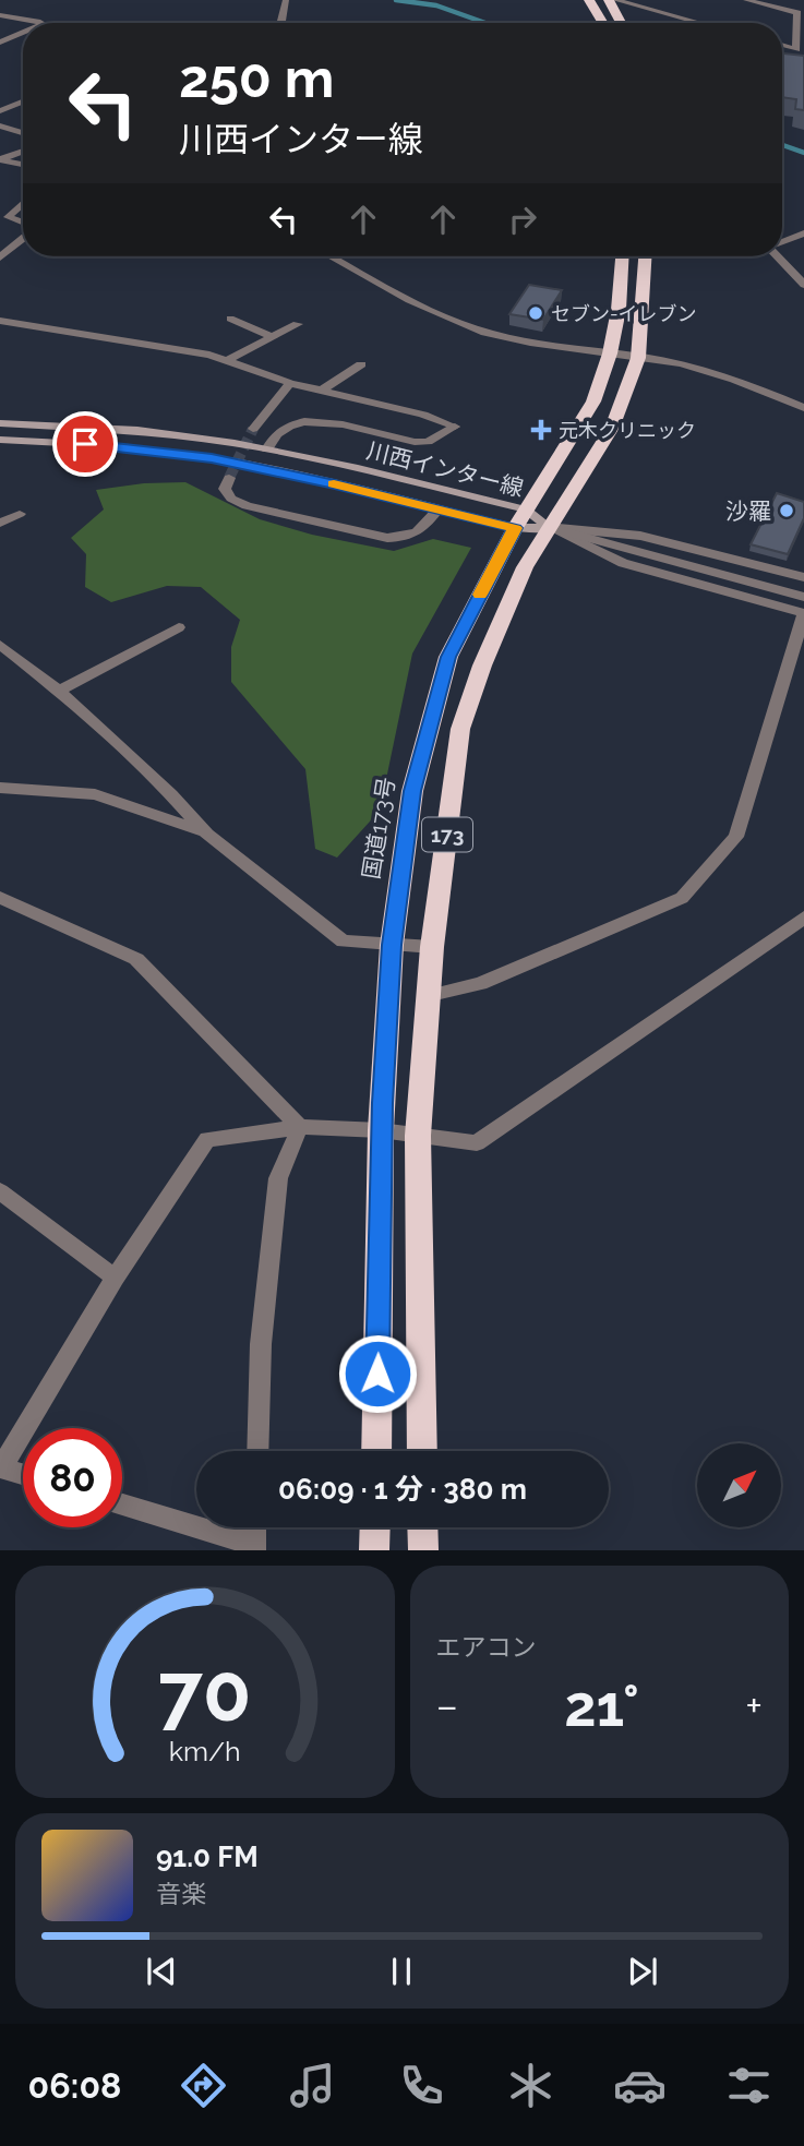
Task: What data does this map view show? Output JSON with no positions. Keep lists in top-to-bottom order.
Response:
{
  "streets": {
    "highway": ["国道173号", "173"],
    "main road": ["川西インター線"]
  },
  "crossings": [
    ["川西インター線", "国道173号"],
    ["川西インター線", "173"]
  ],
  "places": {
    "other": ["セブン-イレブン", "沙羅"],
    "health": ["元木クリニック"]
  },
  "north": "top right",
  "page": {
    "turn": ["250 m", "川西インター線"],
    "limit": "80",
    "trip": "06:09 · 1 分 · 380 m",
    "tile": "エアコン",
    "heat": ["−", "21°", "+"],
    "song": ["91.0 FM", "音楽"],
    "tabs": "06:08",
    "gauge": ["70", "km/h"]
  }
}
